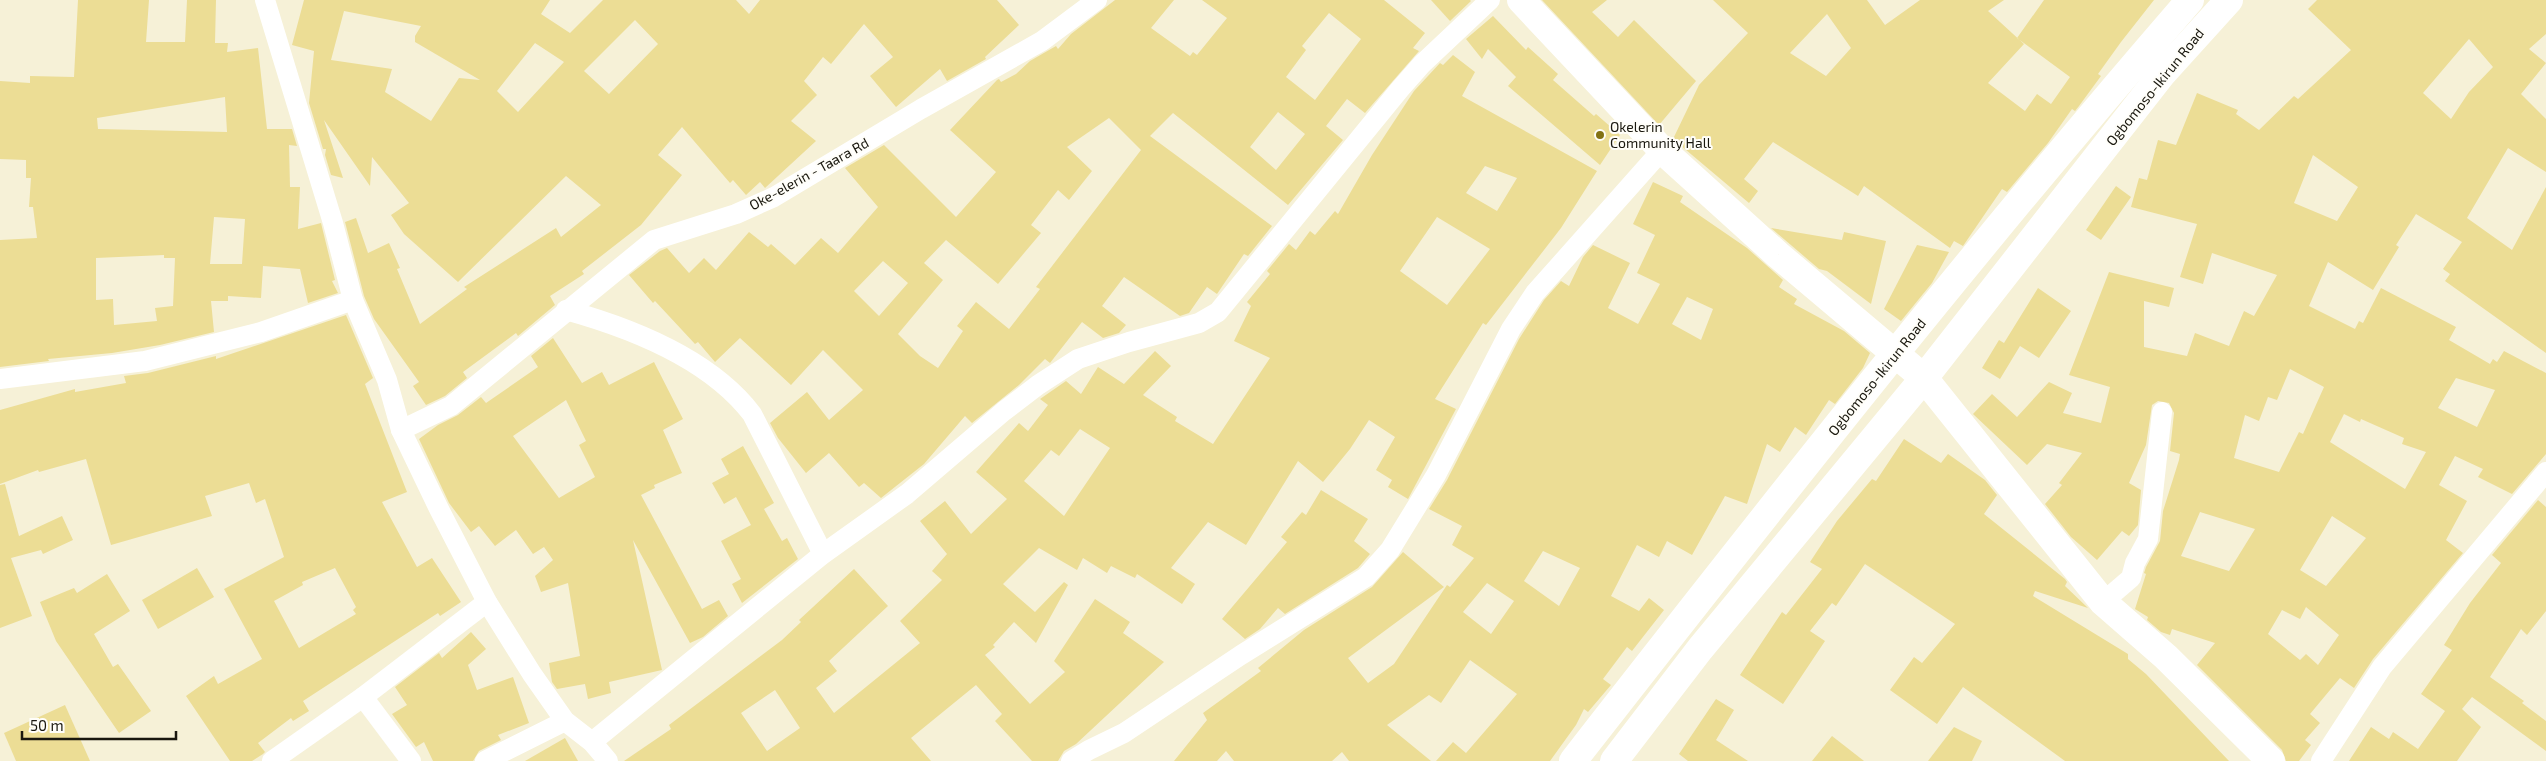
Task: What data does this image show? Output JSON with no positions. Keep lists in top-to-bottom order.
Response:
{
  "streets": {
    "main road": ["Ogbomoso-Ikirun Road"],
    "street": ["Oke-elerin - Taara Rd"]
  },
  "places": ["Okelerin Community Hall"],
  "scale_bar": "50 m"
}
